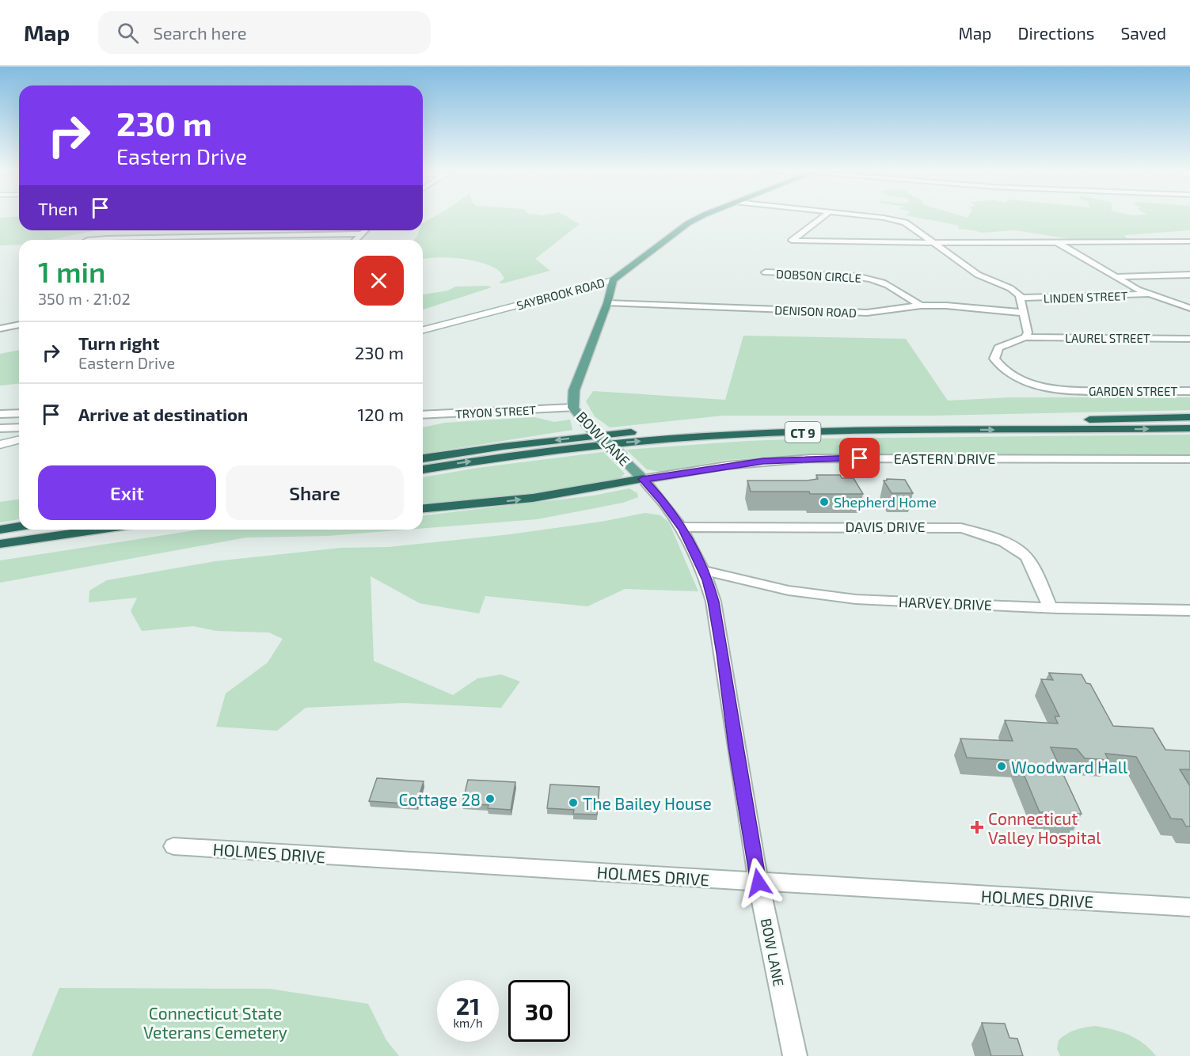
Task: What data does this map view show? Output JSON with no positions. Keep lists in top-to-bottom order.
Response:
{
  "streets": {
    "highway": ["CT 9"],
    "main road": ["SAYBROOK ROAD", "BOW LANE"],
    "street": [
      "DOBSON CIRCLE",
      "LINDEN STREET",
      "DENISON ROAD",
      "LAUREL STREET",
      "GARDEN STREET",
      "TRYON STREET",
      "EASTERN DRIVE",
      "DAVIS DRIVE",
      "HARVEY DRIVE",
      "HOLMES DRIVE"
    ]
  },
  "crossings": [
    ["DOBSON CIRCLE", "DENISON ROAD"],
    ["SAYBROOK ROAD", "BOW LANE"],
    ["DENISON ROAD", "BOW LANE"],
    ["LAUREL STREET", "GARDEN STREET"],
    ["TRYON STREET", "BOW LANE"],
    ["BOW LANE", "EASTERN DRIVE"],
    ["BOW LANE", "DAVIS DRIVE"],
    ["BOW LANE", "HARVEY DRIVE"],
    ["BOW LANE", "HOLMES DRIVE"],
    ["DAVIS DRIVE", "HARVEY DRIVE"]
  ],
  "parks": ["Connecticut State Veterans Cemetery"],
  "places": {
    "other": [
      "Shepherd Home",
      "Woodward Hall",
      "Cottage 28",
      "The Bailey House"
    ],
    "health": ["Connecticut Valley Hospital"]
  },
  "page": {
    "header": "Map",
    "search": "Search here",
    "nav": ["Map", "Directions", "Saved"],
    "turn": ["230 m", "Eastern Drive"],
    "then": "Then",
    "heading": ["1 min", "350 m · 21:02"],
    "list": [
      {
        "name": "Turn right",
        "note": "Eastern Drive",
        "value": "230 m"
      },
      {
        "name": "Arrive at destination",
        "value": "120 m"
      }
    ],
    "buttons": ["Exit", "Share"],
    "speed": "21 km/h",
    "limit": "30"
  }
}
